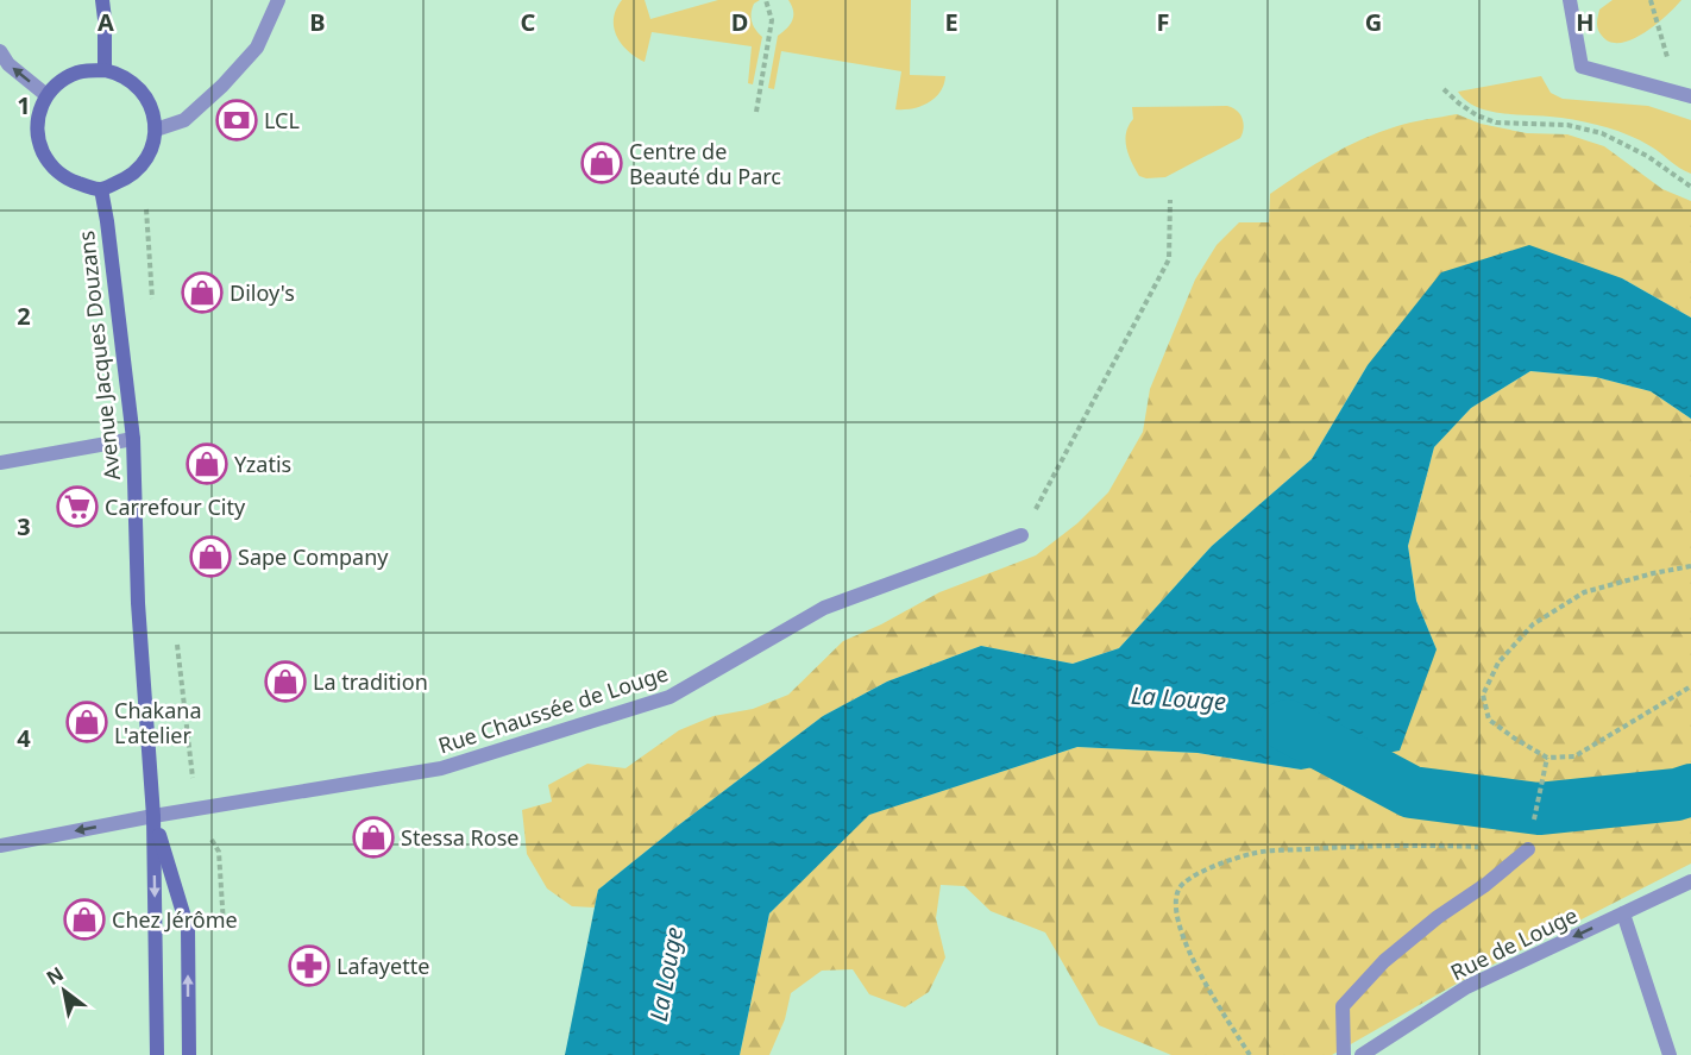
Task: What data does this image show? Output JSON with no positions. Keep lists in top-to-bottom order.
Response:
{
  "streets": {
    "main road": ["Avenue Jacques Douzans"],
    "street": ["Rue Chaussée de Louge", "Rue de Louge"]
  },
  "crossings": [
    ["Avenue Jacques Douzans", "Rue Chaussée de Louge"]
  ],
  "one_way": ["Rue de Louge"],
  "water": ["La Louge"],
  "places": {
    "bank": ["LCL"],
    "shop": [
      "Centre de Beauté du Parc",
      "Diloy's",
      "Yzatis",
      "Sape Company",
      "La tradition",
      "Chakana L'atelier",
      "Stessa Rose",
      "Chez Jérôme"
    ],
    "supermarket": ["Carrefour City"],
    "pharmacy": ["Lafayette"]
  },
  "north": "top left",
  "grid": {
    "columns": [
      "A",
      "B",
      "C",
      "D",
      "E",
      "F",
      "G",
      "H"
    ],
    "rows": [
      "1",
      "2",
      "3",
      "4"
    ]
  }
}
